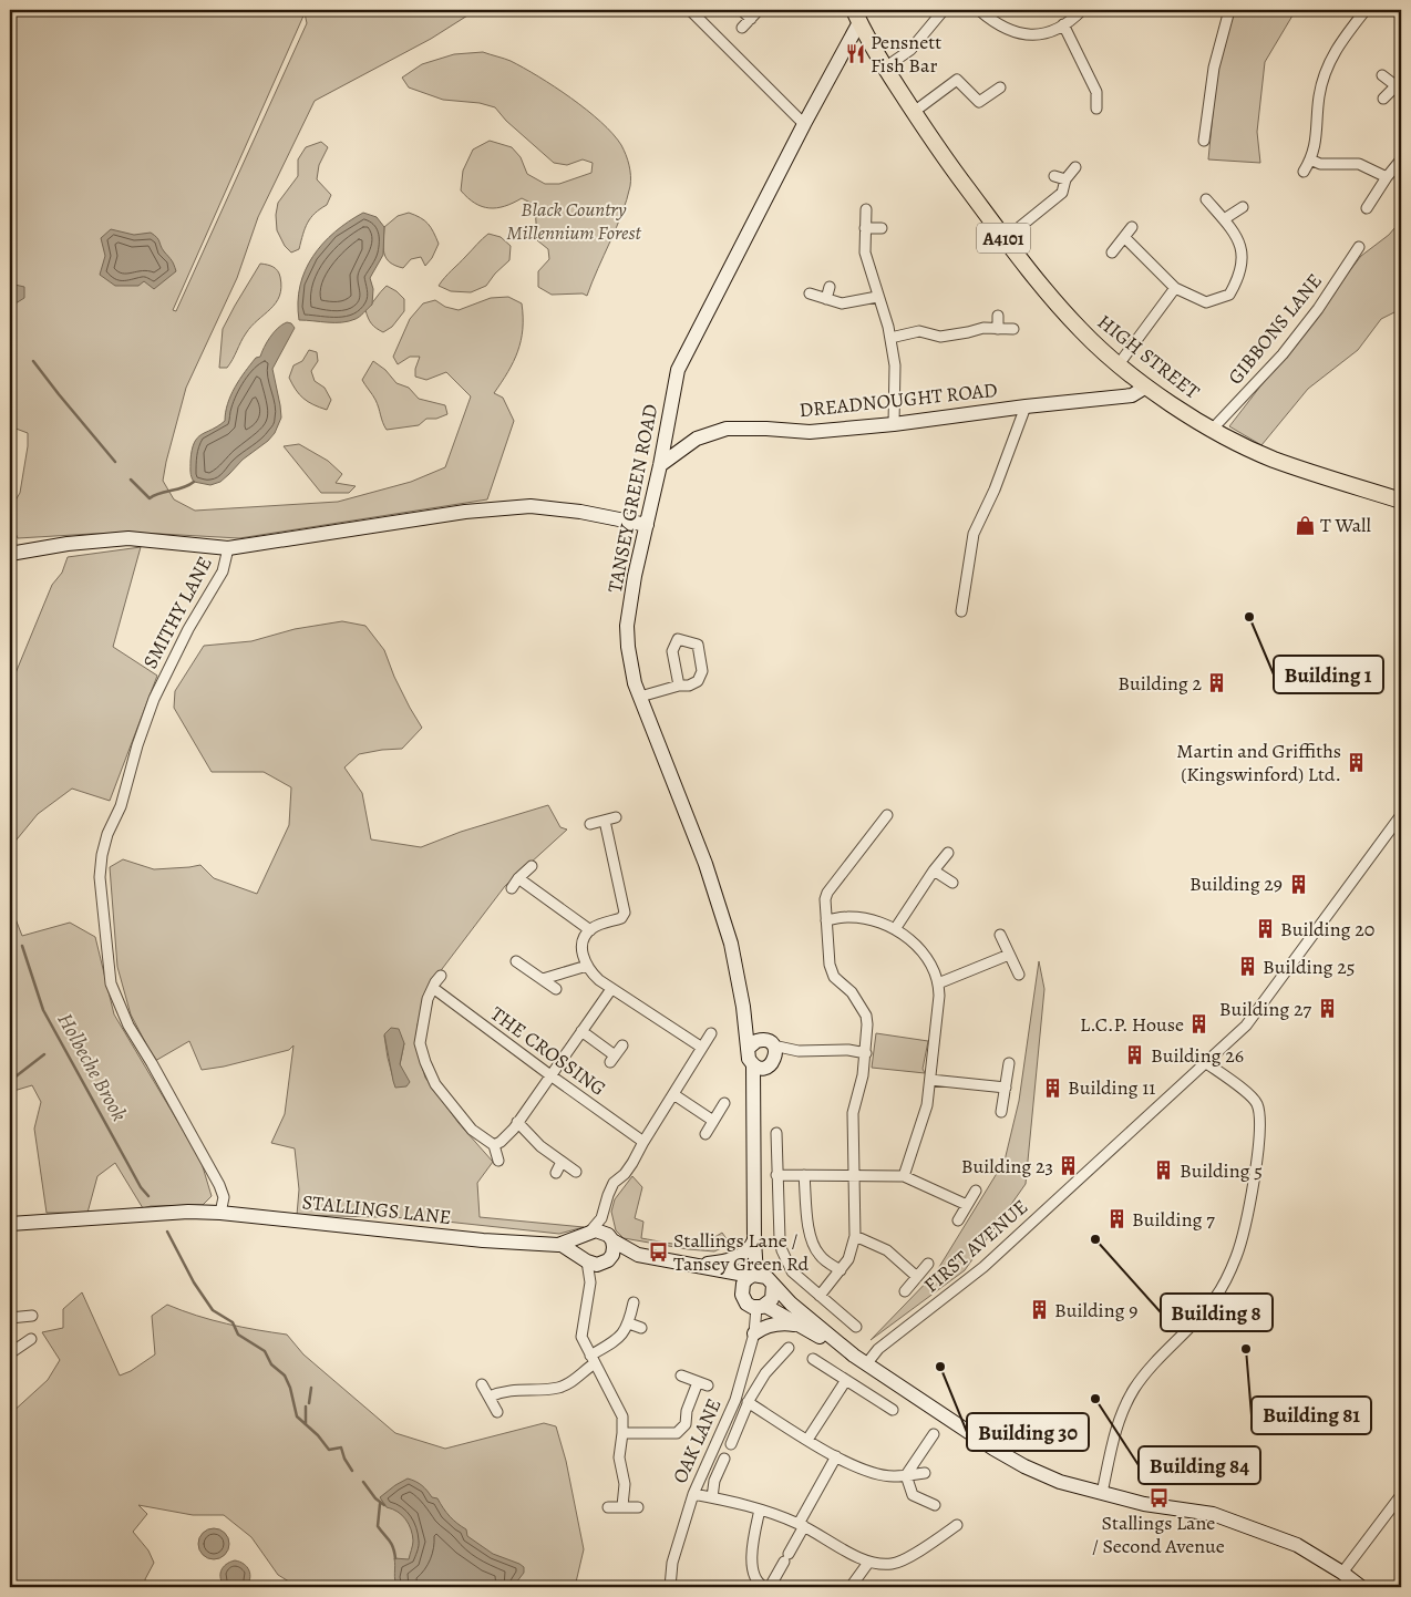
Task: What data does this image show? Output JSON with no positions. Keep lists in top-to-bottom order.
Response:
{
  "streets": {
    "main road": ["A4101", "HIGH STREET"],
    "street": [
      "GIBBONS LANE",
      "DREADNOUGHT ROAD",
      "TANSEY GREEN ROAD",
      "SMITHY LANE",
      "THE CROSSING",
      "STALLINGS LANE",
      "FIRST AVENUE",
      "OAK LANE"
    ]
  },
  "crossings": [
    ["GIBBONS LANE", "HIGH STREET"],
    ["HIGH STREET", "DREADNOUGHT ROAD"],
    ["HIGH STREET", "TANSEY GREEN ROAD"],
    ["DREADNOUGHT ROAD", "TANSEY GREEN ROAD"],
    ["TANSEY GREEN ROAD", "SMITHY LANE"],
    ["TANSEY GREEN ROAD", "OAK LANE"],
    ["SMITHY LANE", "STALLINGS LANE"]
  ],
  "water": ["Holbeche Brook"],
  "parks": ["Black Country Millennium Forest"],
  "places": {
    "restaurant": ["Pensnett Fish Bar"],
    "shop": ["T Wall"],
    "other": [
      "Building 1",
      "Building 8",
      "Building 81",
      "Building 30",
      "Building 84"
    ],
    "building": [
      "Building 2",
      "Martin and Griffiths (Kingswinford) Ltd.",
      "Building 29",
      "Building 20",
      "Building 25",
      "Building 27",
      "L.C.P. House",
      "Building 26",
      "Building 11",
      "Building 23",
      "Building 5",
      "Building 7",
      "Building 9"
    ],
    "bus stop": ["Stallings Lane / Tansey Green Rd", "Stallings Lane / Second Avenue"]
  }
}
